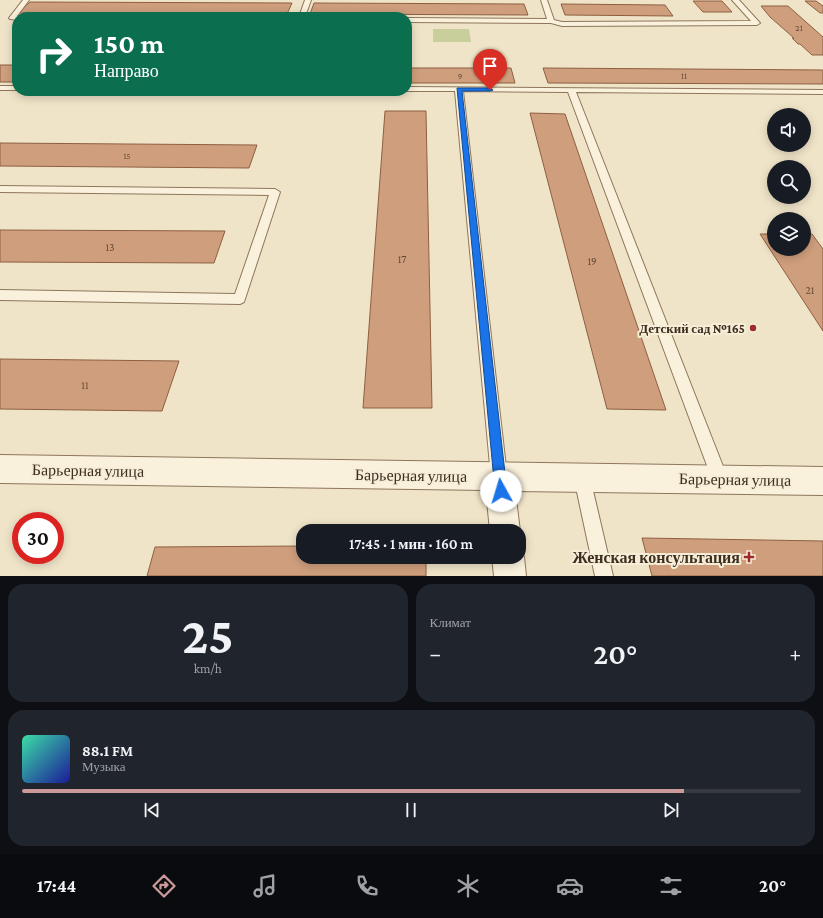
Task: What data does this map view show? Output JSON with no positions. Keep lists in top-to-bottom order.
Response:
{
  "streets": {
    "street": ["Барьерная улица"]
  },
  "places": {
    "other": ["Детский сад №165"],
    "health": ["Женская консультация"]
  },
  "house_numbers": [
    "21",
    "9",
    "11",
    "15",
    "13",
    "17",
    "19",
    "21",
    "11"
  ],
  "page": {
    "turn": ["150 m", "Направо"],
    "limit": "30",
    "trip": "17:45 · 1 мин · 160 m",
    "tile": [
      ["25", "km/h"],
      "Климат"
    ],
    "heat": ["−", "20°", "+"],
    "song": ["88.1 FM", "Музыка"],
    "tabs": ["17:44", "20°"]
  }
}
